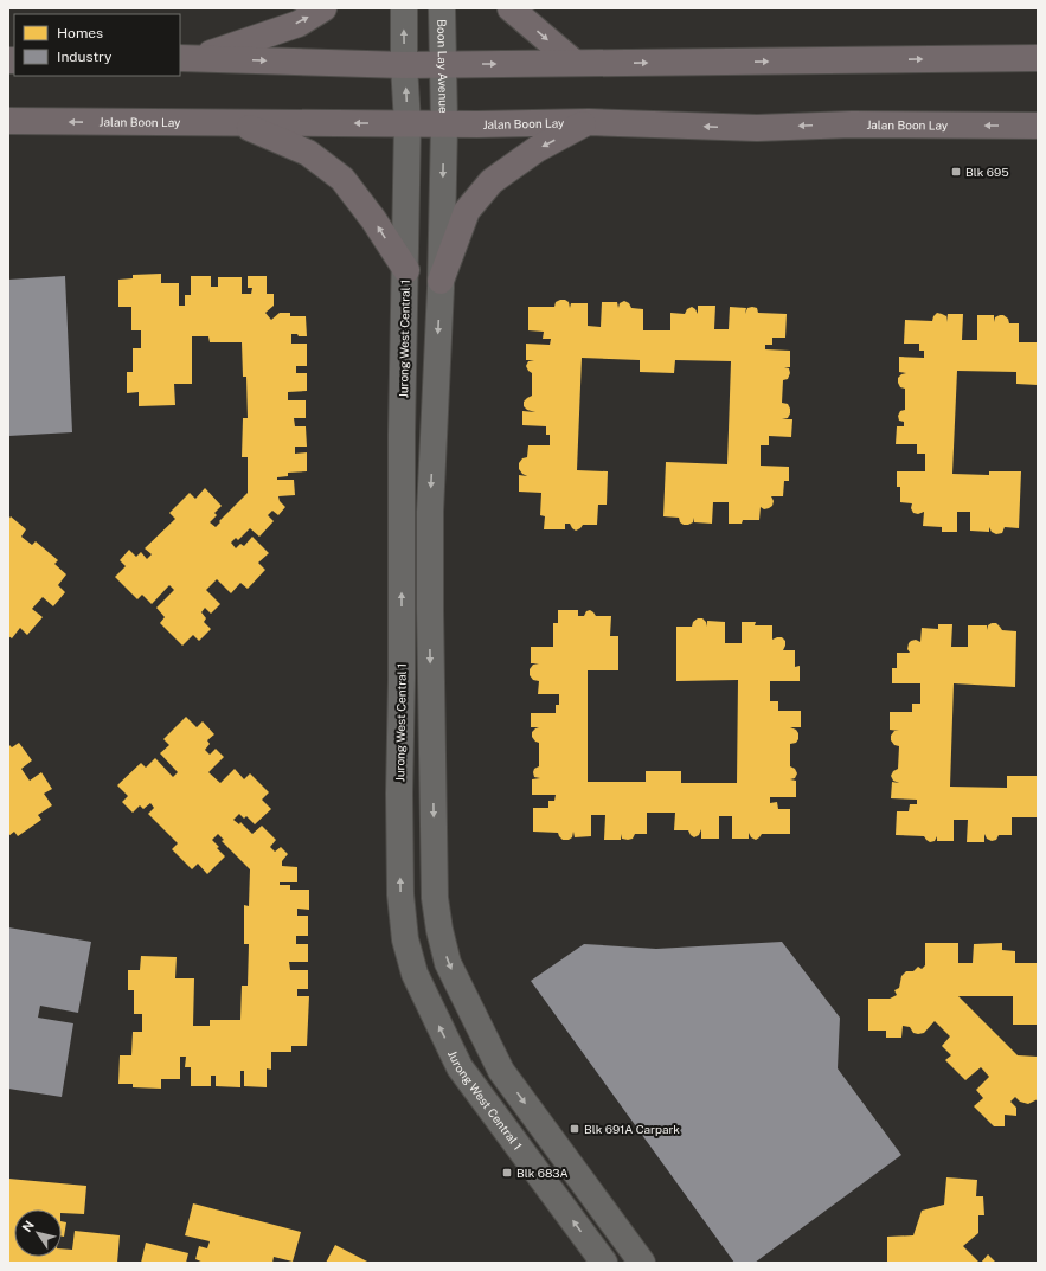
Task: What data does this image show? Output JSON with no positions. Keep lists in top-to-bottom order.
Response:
{
  "streets": {
    "main road": ["Jalan Boon Lay"],
    "street": ["Boon Lay Avenue", "Jurong West Central 1"]
  },
  "crossings": [
    ["Boon Lay Avenue", "Jalan Boon Lay"],
    ["Jalan Boon Lay", "Jurong West Central 1"]
  ],
  "places": {
    "transit": ["Blk 695", "Blk 691A Carpark", "Blk 683A"]
  },
  "legend": ["Homes", "Industry"],
  "north": "top left"
}
